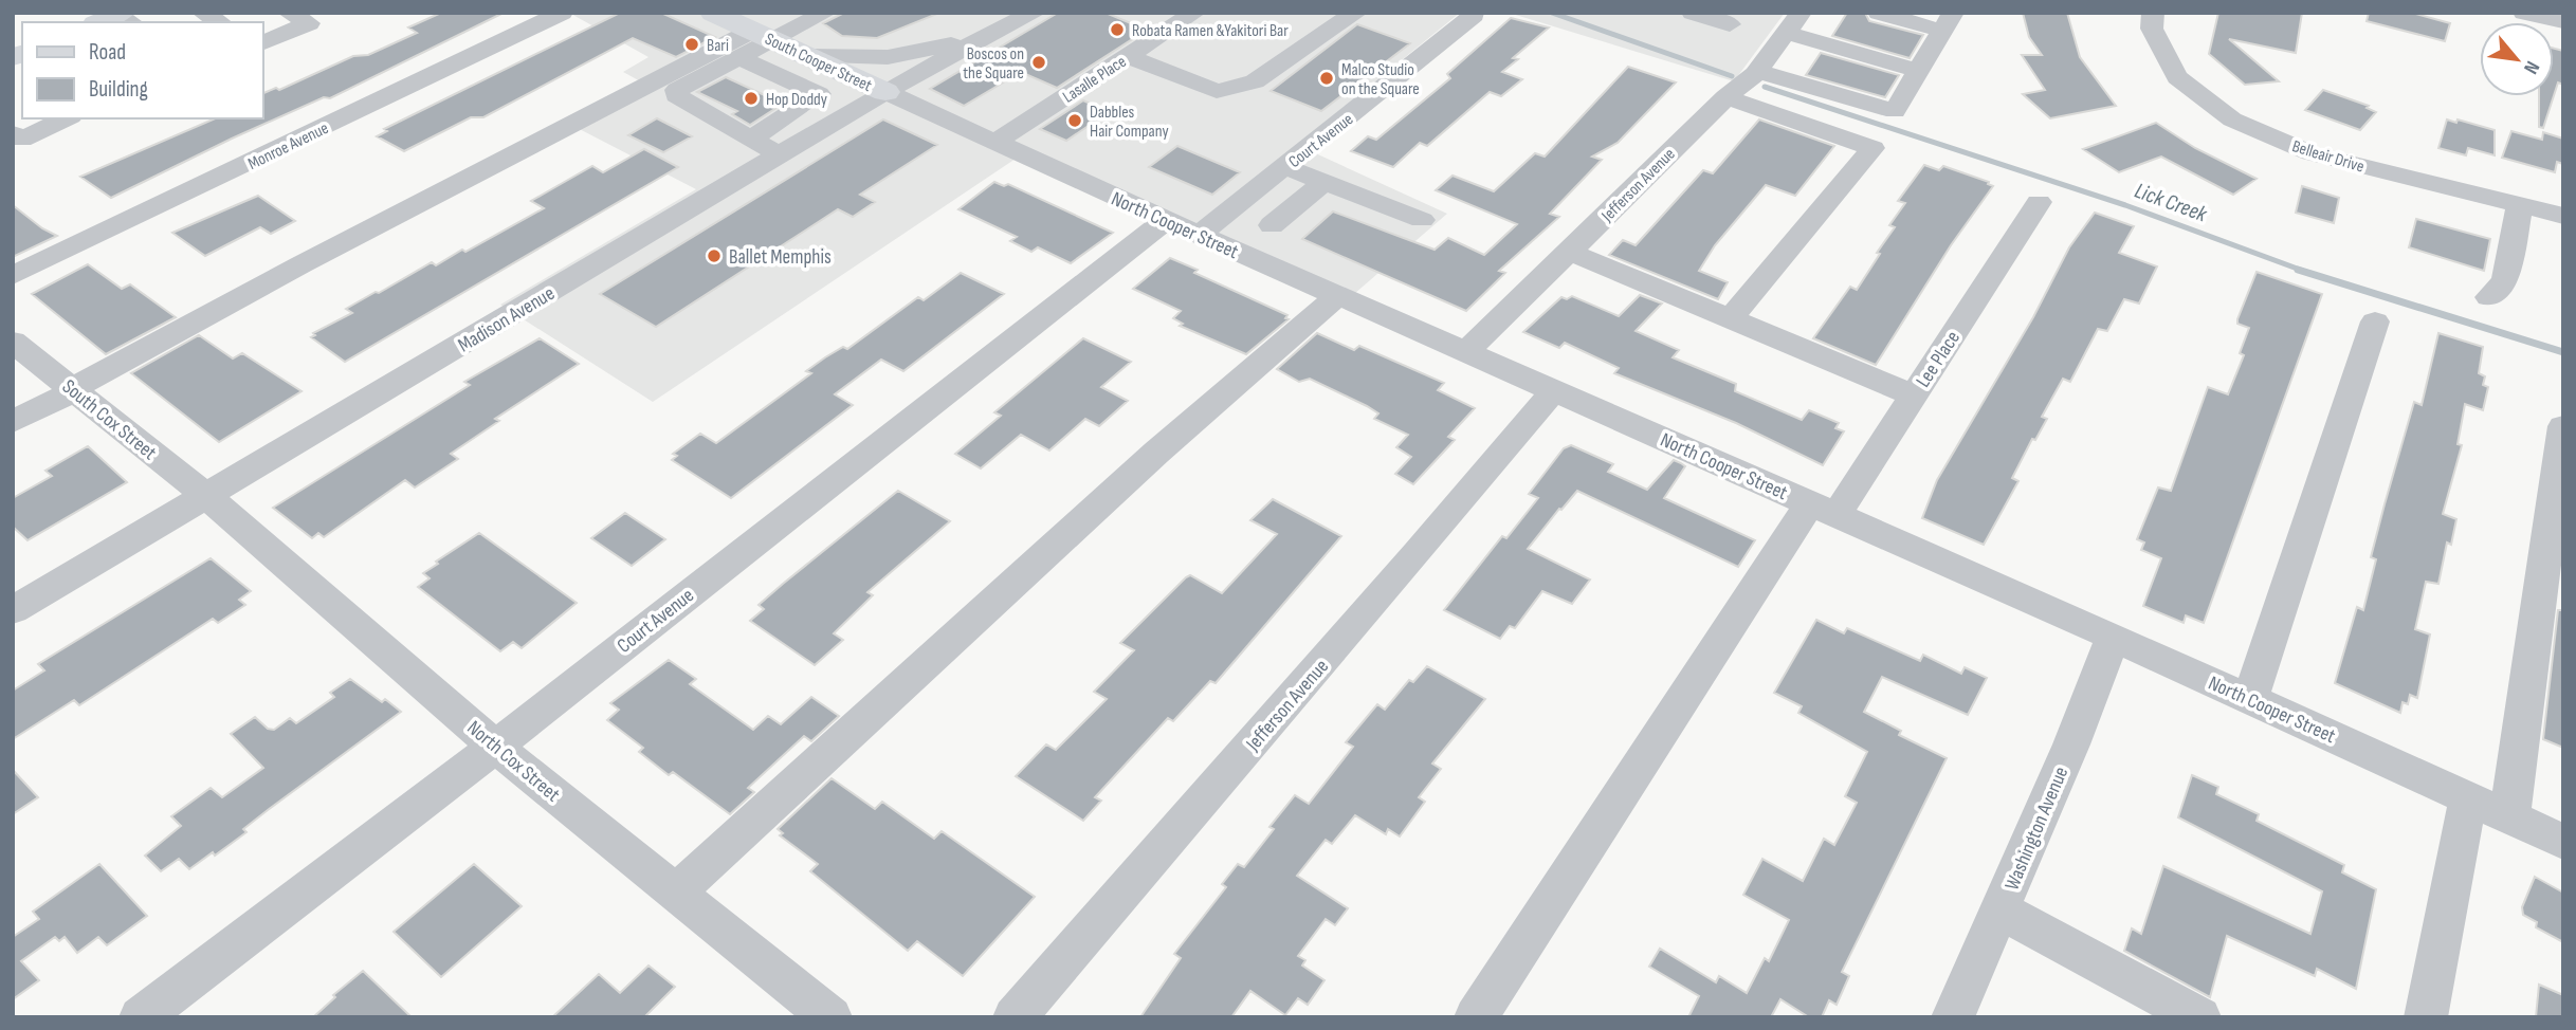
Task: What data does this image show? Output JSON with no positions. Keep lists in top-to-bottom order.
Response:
{
  "streets": {
    "main road": ["South Cooper Street"],
    "street": [
      "Lasalle Place",
      "Court Avenue",
      "Monroe Avenue",
      "Belleair Drive",
      "Jefferson Avenue",
      "North Cooper Street",
      "Madison Avenue",
      "Lee Place",
      "South Cox Street",
      "North Cox Street",
      "Washington Avenue"
    ]
  },
  "crossings": [
    ["South Cooper Street", "North Cooper Street"],
    ["South Cooper Street", "Madison Avenue"],
    ["Lasalle Place", "North Cooper Street"],
    ["Court Avenue", "North Cooper Street"],
    ["Court Avenue", "North Cox Street"],
    ["Jefferson Avenue", "North Cooper Street"],
    ["North Cooper Street", "Madison Avenue"],
    ["North Cooper Street", "Lee Place"],
    ["North Cooper Street", "Washington Avenue"],
    ["Madison Avenue", "South Cox Street"],
    ["Madison Avenue", "North Cox Street"],
    ["South Cox Street", "North Cox Street"]
  ],
  "water": ["Lick Creek"],
  "places": [
    "Robata Ramen &Yakitori Bar",
    "Bari",
    "Boscos on the Square",
    "Malco Studio on the Square",
    "Hop Doddy",
    "Dabbles Hair Company",
    "Ballet Memphis"
  ],
  "legend": ["Road", "Building"],
  "north": "bottom right"
}
